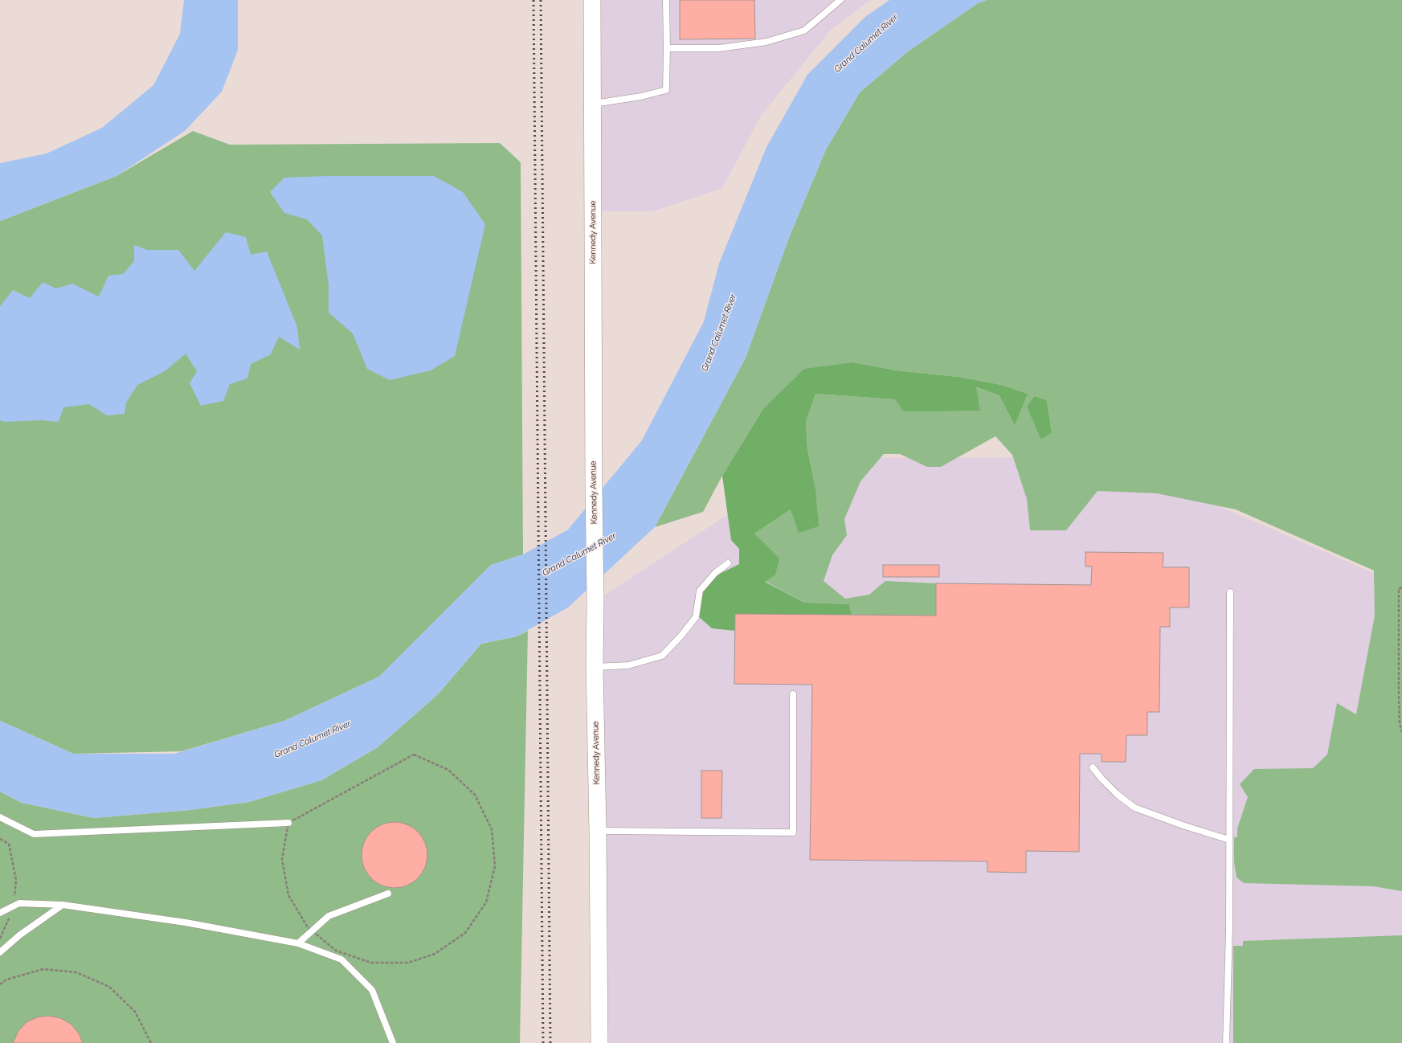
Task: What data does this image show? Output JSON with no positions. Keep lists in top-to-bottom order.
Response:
{
  "streets": {
    "main road": ["Kennedy Avenue"]
  },
  "water": ["Grand Calumet River"]
}
